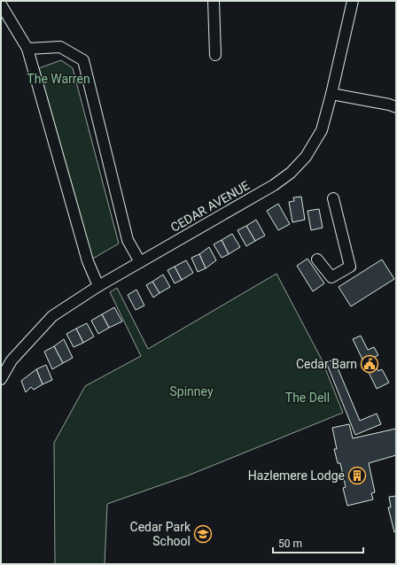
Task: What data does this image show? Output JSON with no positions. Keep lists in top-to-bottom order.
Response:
{
  "streets": {
    "street": ["CEDAR AVENUE"]
  },
  "parks": ["The Warren", "Spinney", "The Dell"],
  "places": {
    "public building": ["Cedar Barn"],
    "building": ["Hazlemere Lodge"],
    "school or university": ["Cedar Park School"]
  },
  "scale_bar": "50 m"
}
